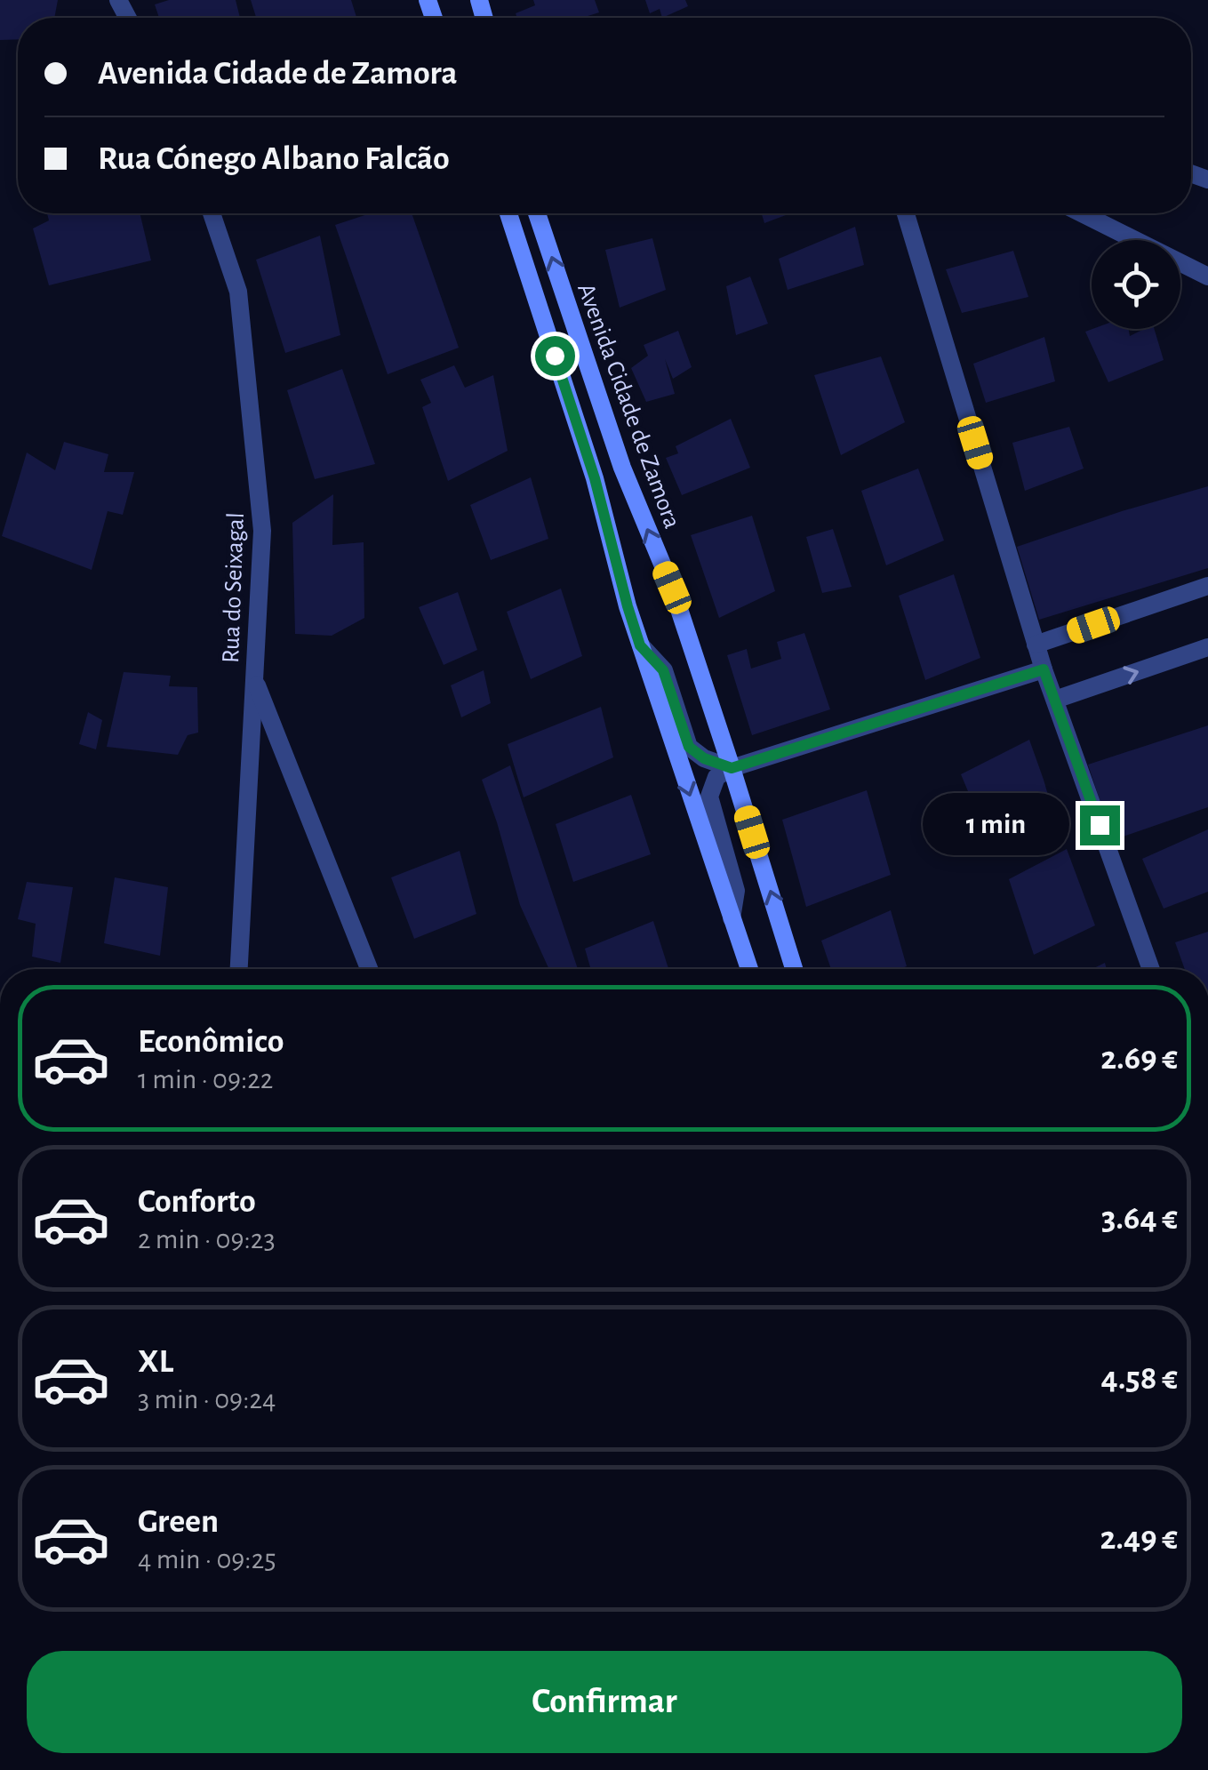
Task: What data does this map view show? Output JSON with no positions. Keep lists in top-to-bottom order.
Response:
{
  "streets": {
    "street": ["Avenida Cidade de Zamora", "Rua do Seixagal"]
  },
  "page": {
    "banner": ["Avenida Cidade de Zamora", "Rua Cónego Albano Falcão"],
    "bubble": "1 min",
    "list": [
      {
        "name": "Econômico",
        "note": "1 min · 09:22",
        "value": "2.69 €"
      },
      {
        "name": "Conforto",
        "note": "2 min · 09:23",
        "value": "3.64 €"
      },
      {
        "name": "XL",
        "note": "3 min · 09:24",
        "value": "4.58 €"
      },
      {
        "name": "Green",
        "note": "4 min · 09:25",
        "value": "2.49 €"
      }
    ],
    "buttons": "Confirmar"
  }
}
